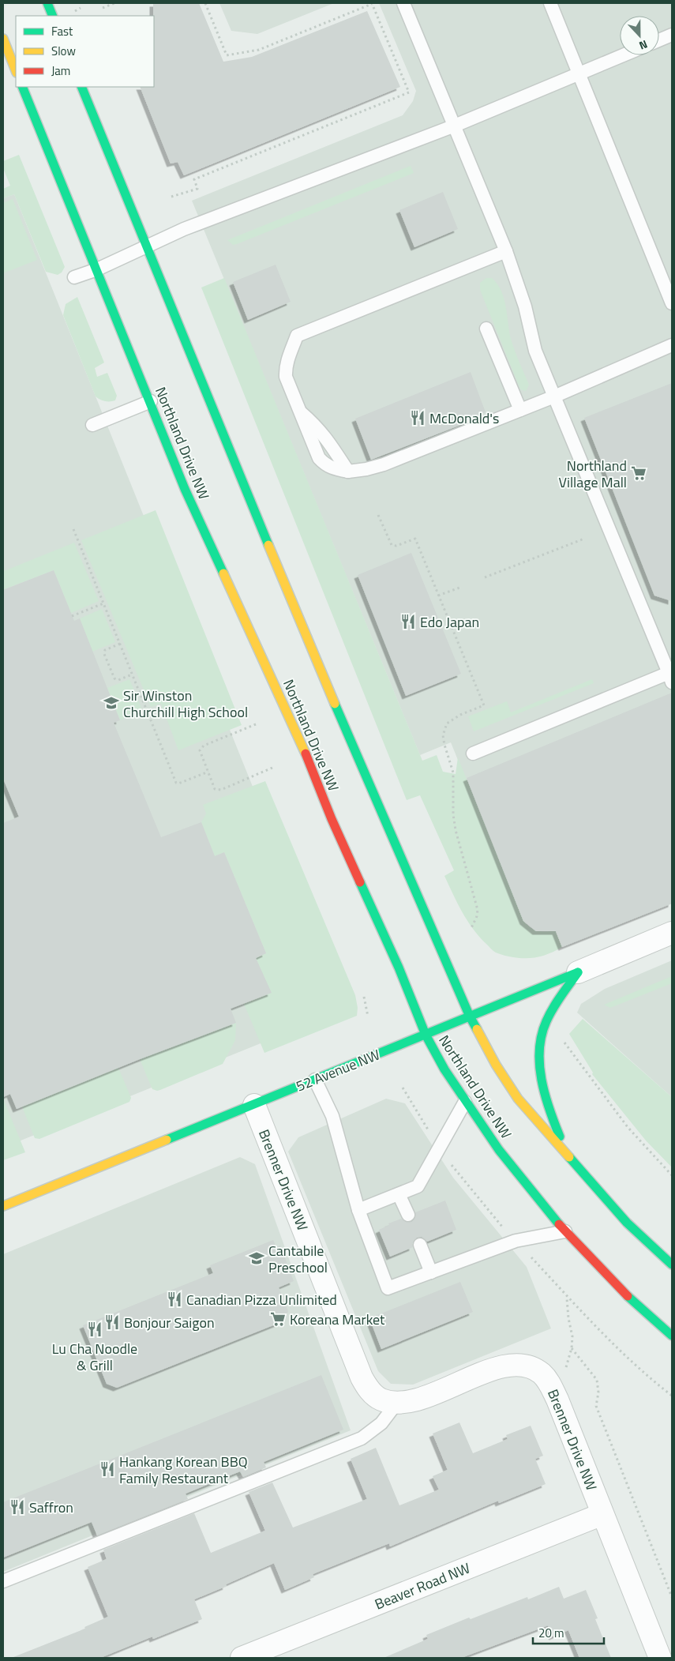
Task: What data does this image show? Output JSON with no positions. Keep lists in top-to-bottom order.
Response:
{
  "streets": {
    "street": [
      "Northland Drive NW",
      "52 Avenue NW",
      "Brenner Drive NW",
      "Beaver Road NW"
    ]
  },
  "crossings": [
    ["Northland Drive NW", "52 Avenue NW"],
    ["52 Avenue NW", "Brenner Drive NW"],
    ["Brenner Drive NW", "Beaver Road NW"]
  ],
  "places": {
    "restaurant": [
      "McDonald's",
      "Edo Japan",
      "Canadian Pizza Unlimited",
      "Bonjour Saigon",
      "Lu Cha Noodle & Grill",
      "Hankang Korean BBQ Family Restaurant",
      "Saffron"
    ],
    "supermarket": ["Northland Village Mall", "Koreana Market"],
    "school or university": ["Sir Winston Churchill High School", "Cantabile Preschool"]
  },
  "legend": ["Fast", "Slow", "Jam"],
  "scale_bar": "20 m",
  "north": "bottom"
}
